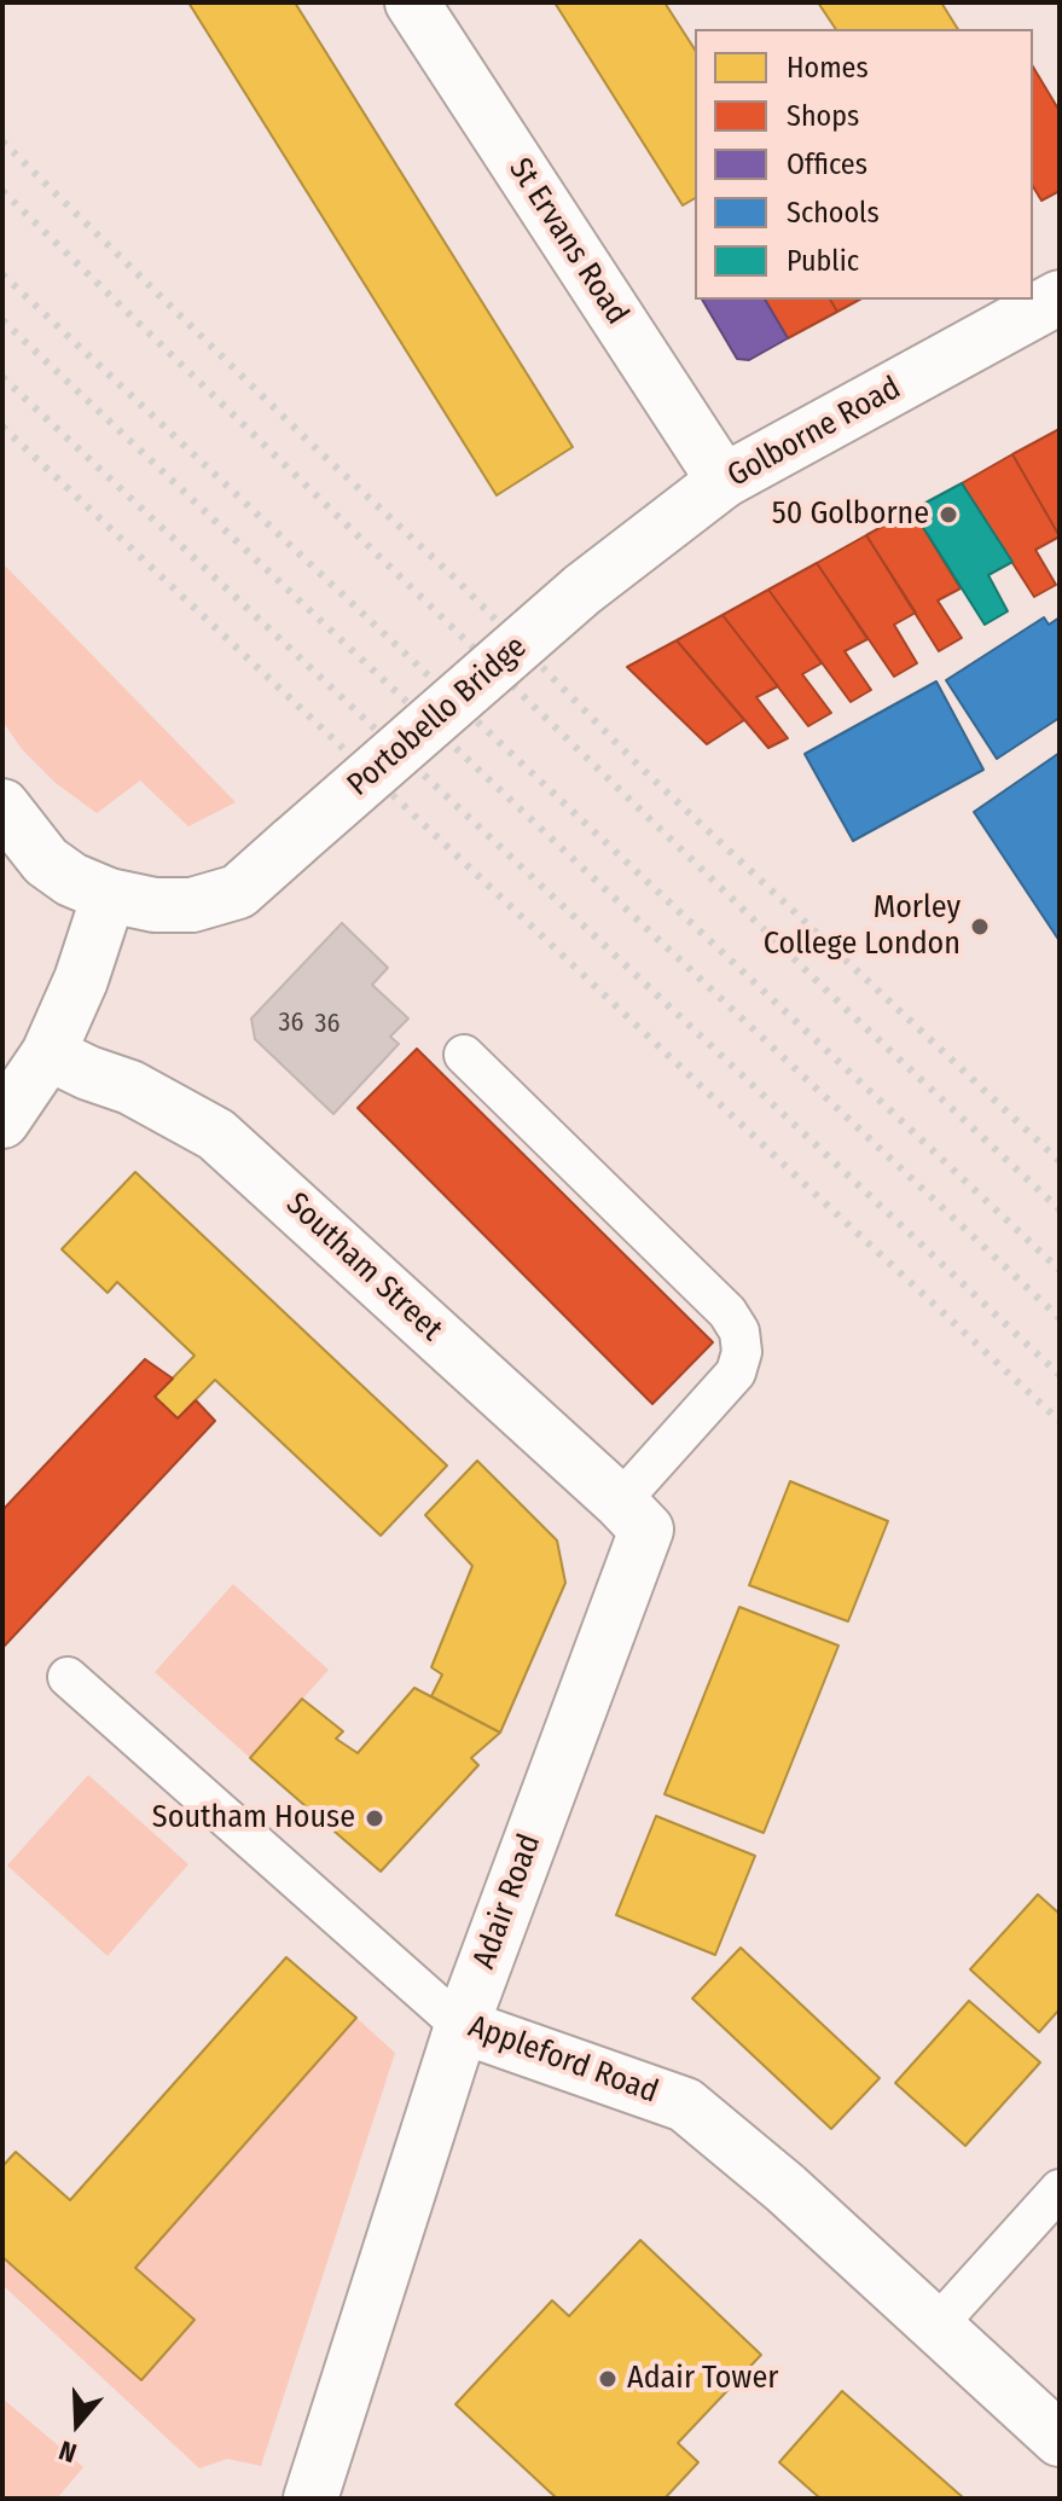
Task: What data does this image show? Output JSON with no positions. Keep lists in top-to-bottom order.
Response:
{
  "streets": {
    "street": [
      "St Ervans Road",
      "Golborne Road",
      "Portobello Bridge",
      "Southam Street",
      "Adair Road",
      "Appleford Road"
    ]
  },
  "crossings": [
    ["St Ervans Road", "Golborne Road"],
    ["Golborne Road", "Portobello Bridge"],
    ["Southam Street", "Adair Road"],
    ["Adair Road", "Appleford Road"]
  ],
  "places": [
    "50 Golborne",
    "Morley College London",
    "Southam House",
    "Adair Tower"
  ],
  "house_numbers": ["36", "36"],
  "legend": [
    "Homes",
    "Shops",
    "Offices",
    "Schools",
    "Public"
  ],
  "north": "bottom"
}
